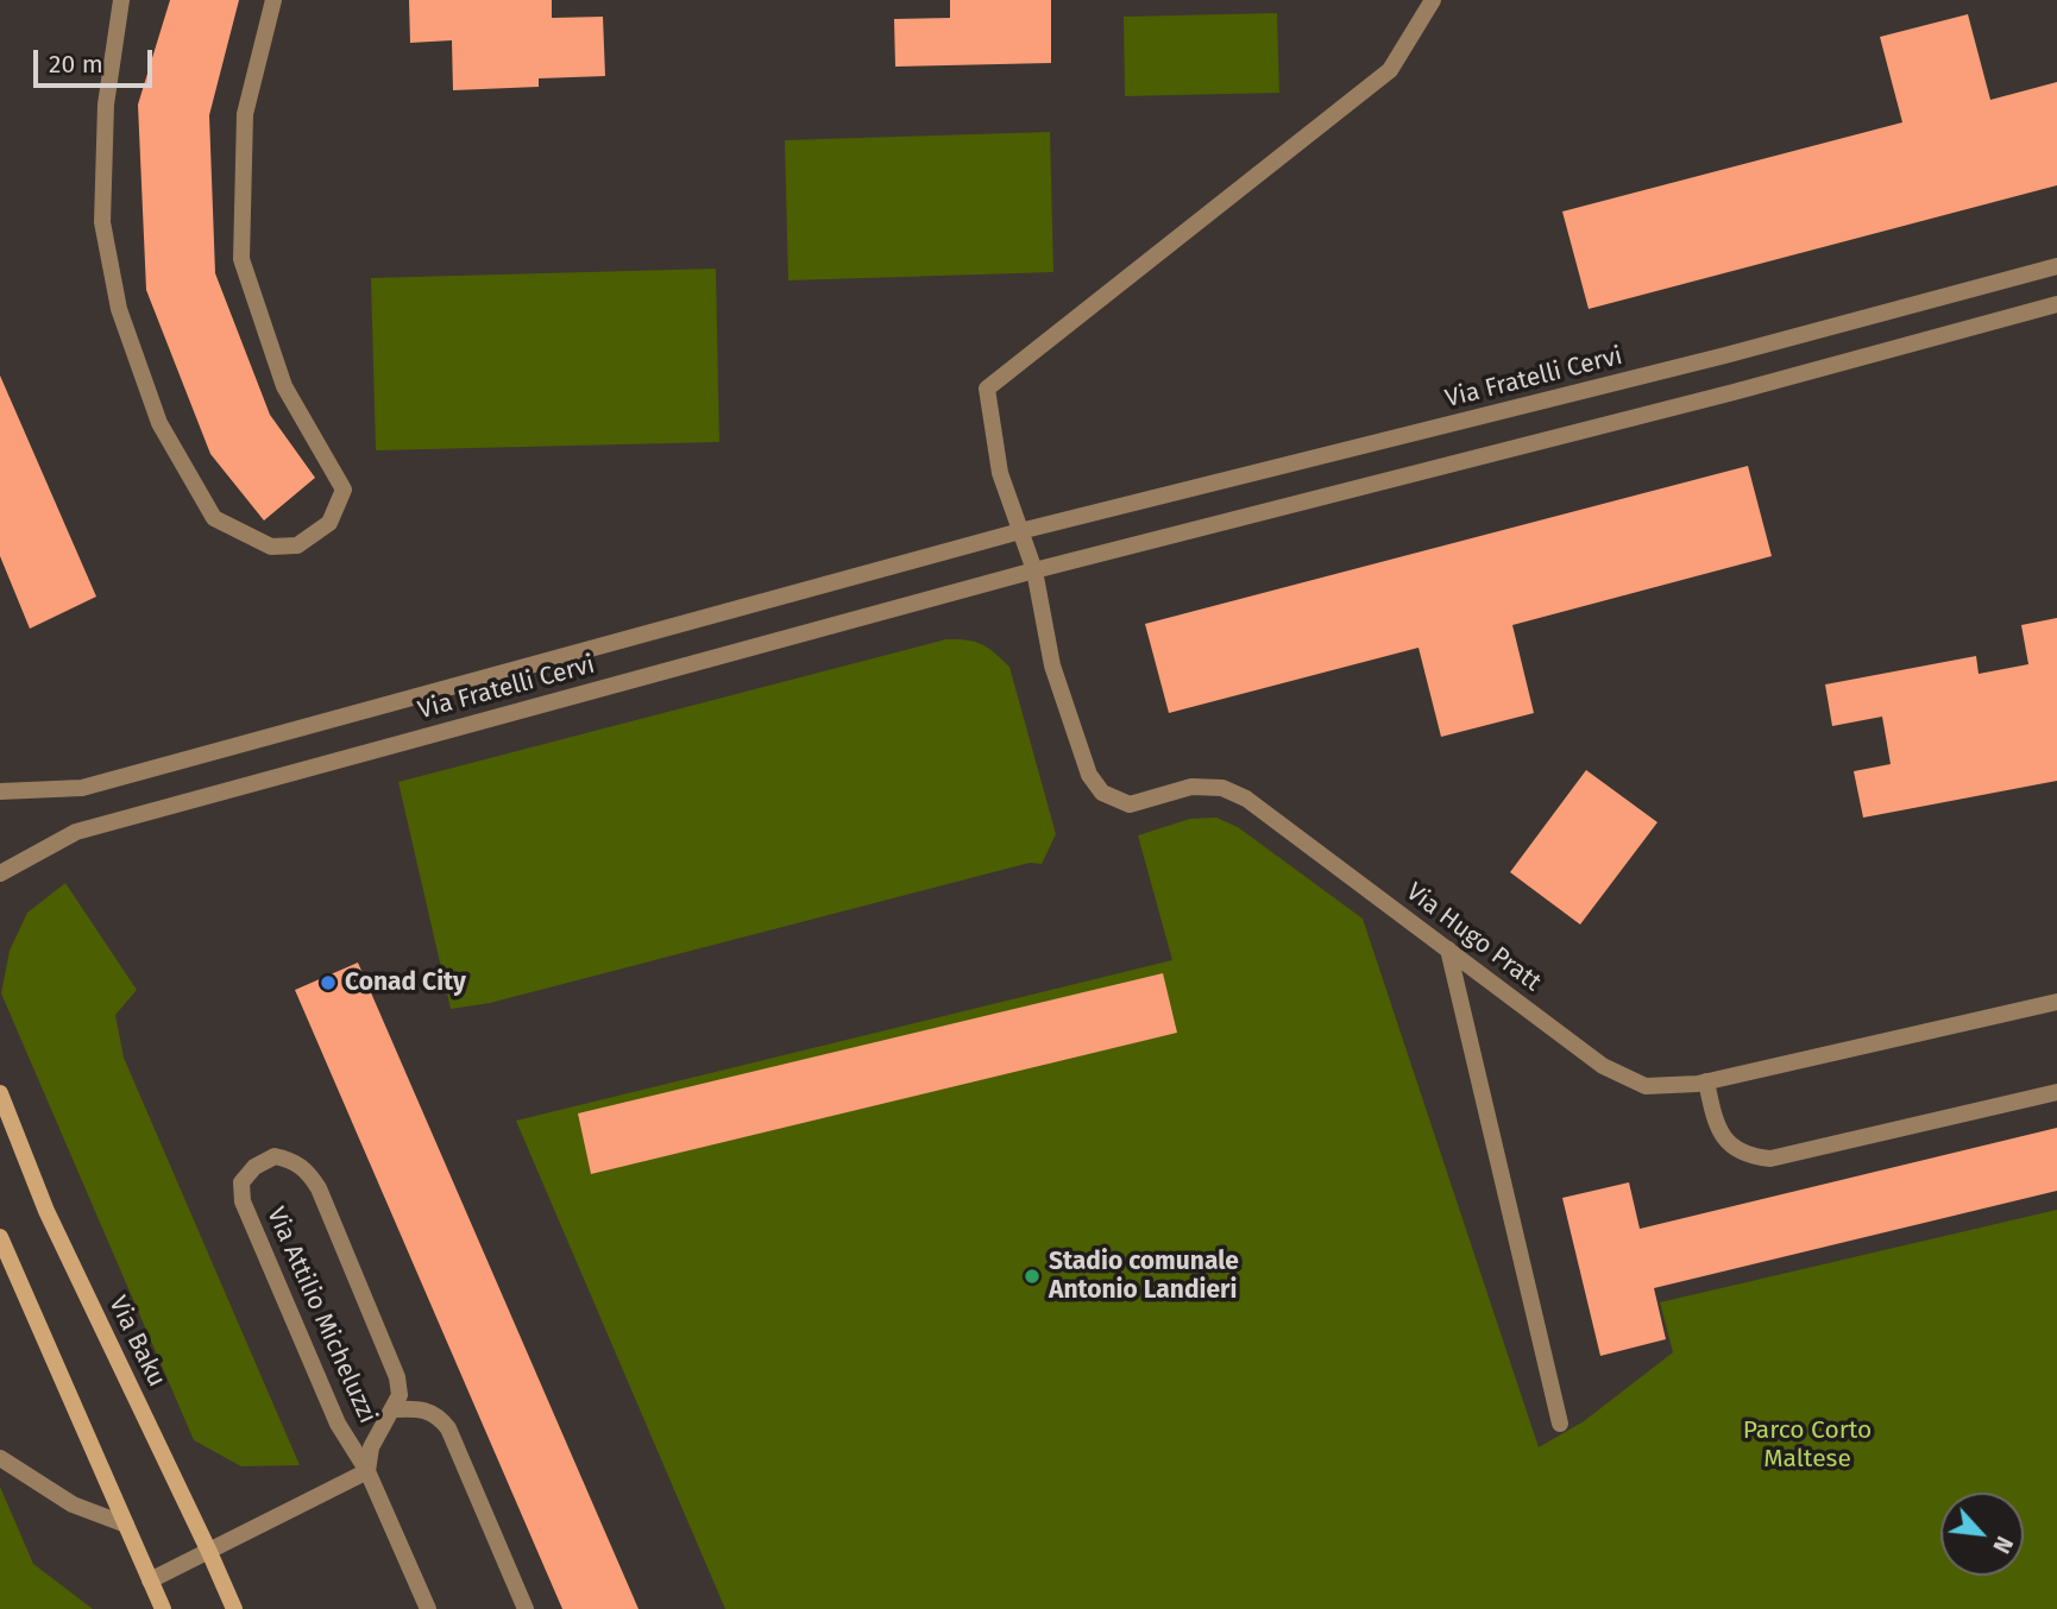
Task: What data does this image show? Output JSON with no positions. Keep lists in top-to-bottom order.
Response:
{
  "streets": {
    "main road": ["Via Baku"],
    "street": ["Via Fratelli Cervi", "Via Hugo Pratt", "Via Attilio Micheluzzi"]
  },
  "crossings": [
    ["Via Fratelli Cervi", "Via Hugo Pratt"]
  ],
  "parks": ["Parco Corto Maltese"],
  "places": ["Conad City", "Stadio comunale Antonio Landieri"],
  "scale_bar": "20 m",
  "north": "bottom right"
}
